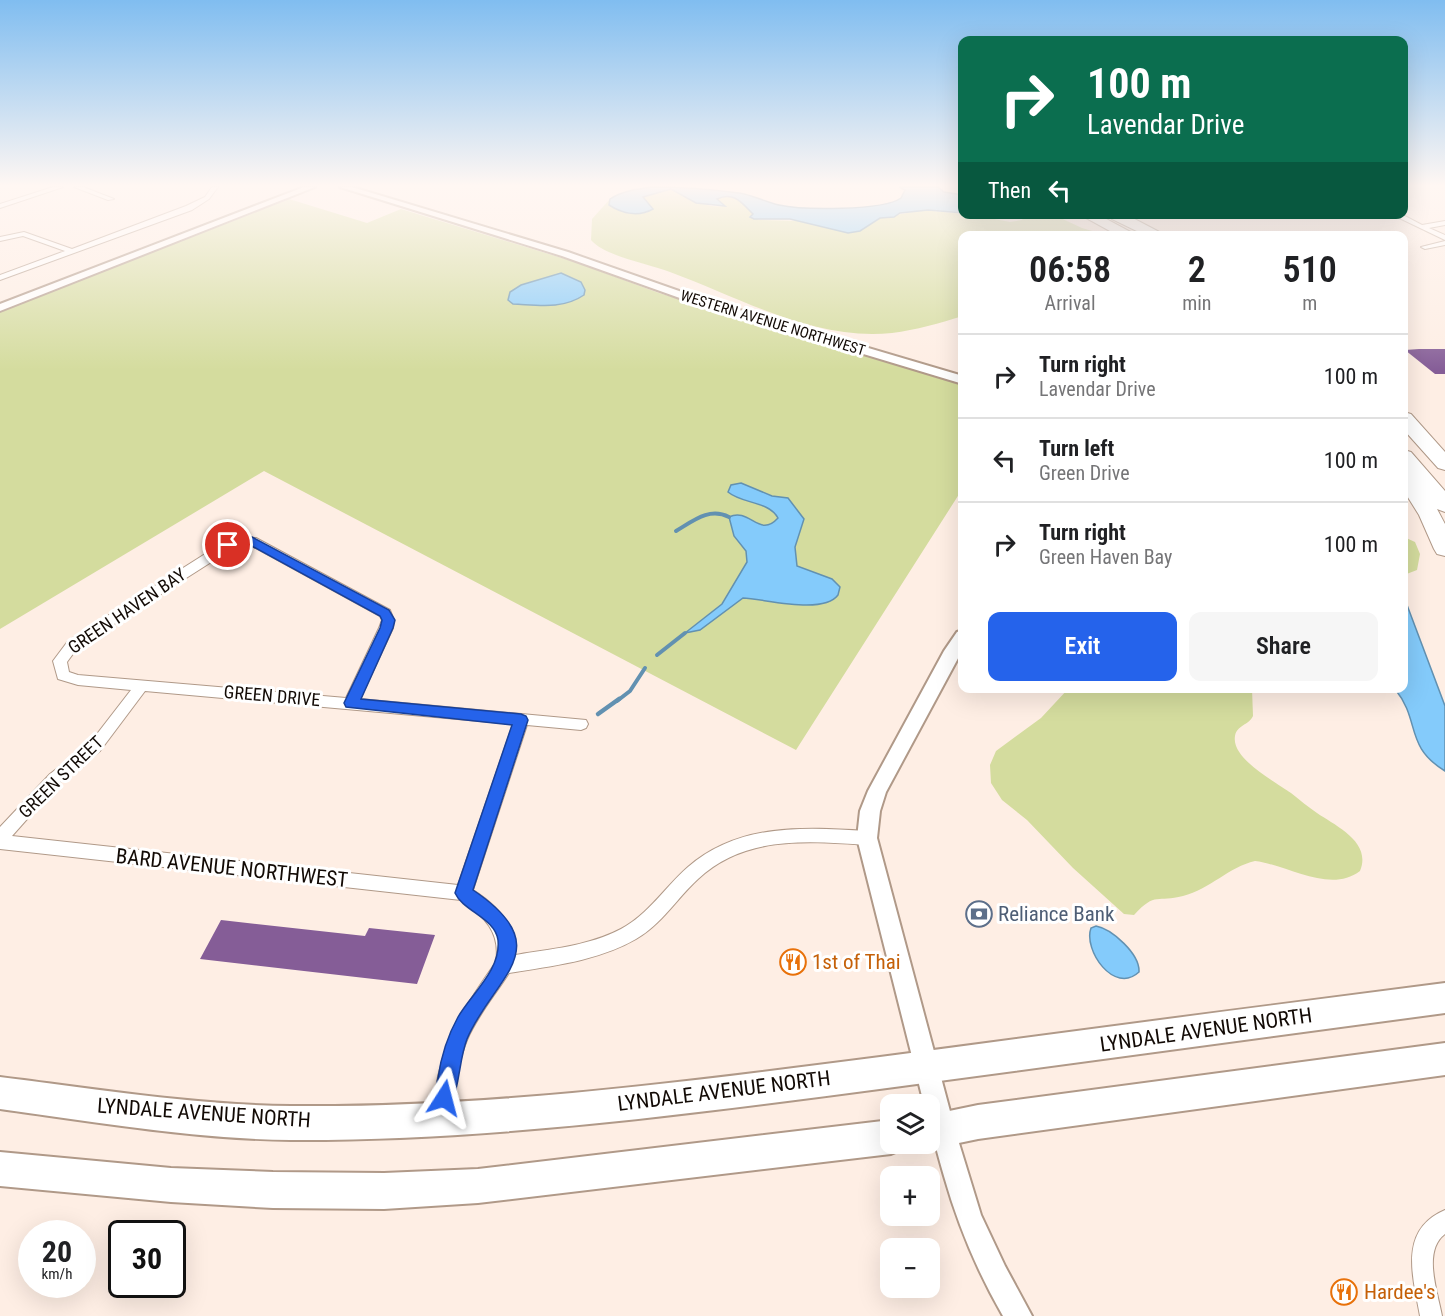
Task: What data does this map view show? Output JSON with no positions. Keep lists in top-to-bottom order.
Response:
{
  "streets": {
    "highway": ["LYNDALE AVENUE NORTH"],
    "street": [
      "WESTERN AVENUE NORTHWEST",
      "GREEN HAVEN BAY",
      "GREEN DRIVE",
      "GREEN STREET",
      "BARD AVENUE NORTHWEST"
    ]
  },
  "crossings": [
    ["GREEN HAVEN BAY", "GREEN DRIVE"],
    ["GREEN HAVEN BAY", "GREEN STREET"],
    ["GREEN DRIVE", "GREEN STREET"],
    ["GREEN STREET", "BARD AVENUE NORTHWEST"]
  ],
  "places": {
    "bank": ["Reliance Bank"],
    "restaurant": ["1st of Thai", "Hardee's"]
  },
  "page": {
    "turn": ["100 m", "Lavendar Drive"],
    "then": "Then",
    "eta": [
      "06:58",
      "Arrival",
      "2",
      "min",
      "510",
      "m"
    ],
    "list": [
      {
        "name": "Turn right",
        "note": "Lavendar Drive",
        "value": "100 m"
      },
      {
        "name": "Turn left",
        "note": "Green Drive",
        "value": "100 m"
      },
      {
        "name": "Turn right",
        "note": "Green Haven Bay",
        "value": "100 m"
      }
    ],
    "buttons": ["Exit", "Share"],
    "map_buttons": ["+", "−"],
    "speed": "20 km/h",
    "limit": "30"
  }
}
